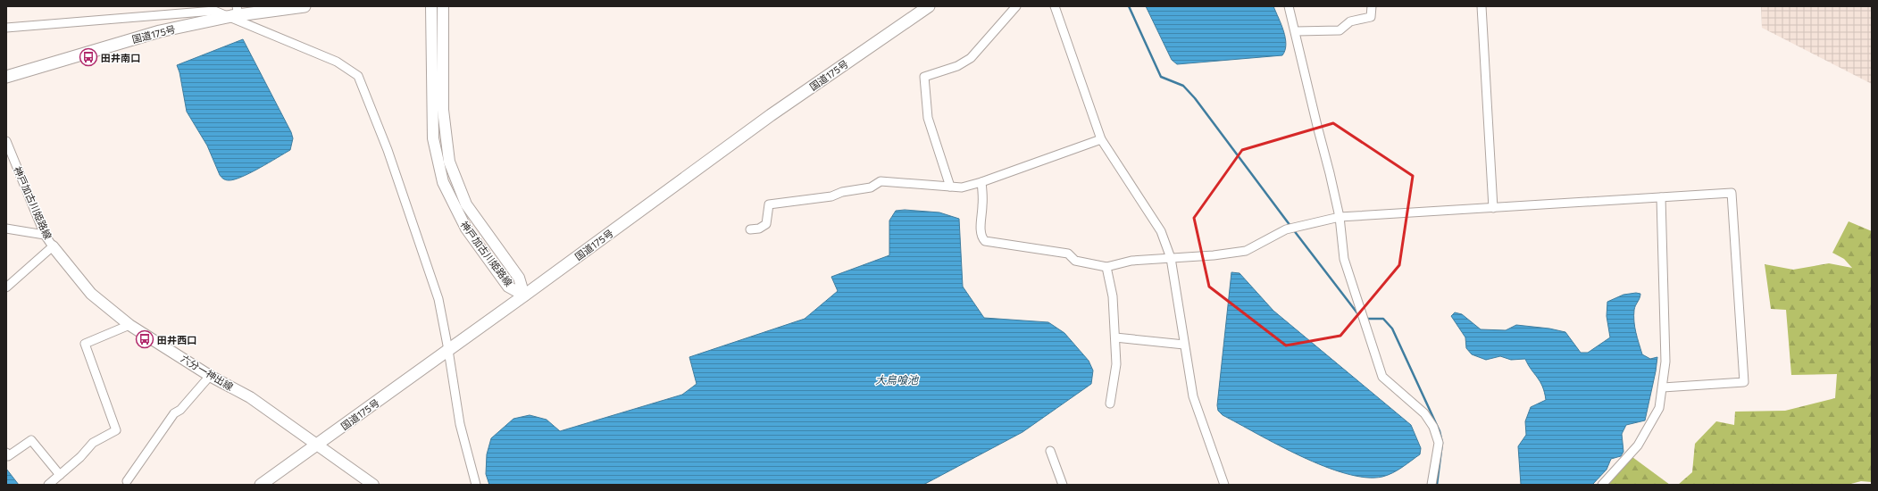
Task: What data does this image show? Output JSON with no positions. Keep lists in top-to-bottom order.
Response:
{
  "streets": {
    "highway": ["国道175号"],
    "main road": ["神戸加古川姫路線", "六分一神出線"]
  },
  "crossings": [
    ["国道175号", "神戸加古川姫路線"],
    ["国道175号", "六分一神出線"],
    ["神戸加古川姫路線", "六分一神出線"]
  ],
  "water": ["大鳥喰池"],
  "places": {
    "bus stop": ["田井南口", "田井西口"]
  }
}
